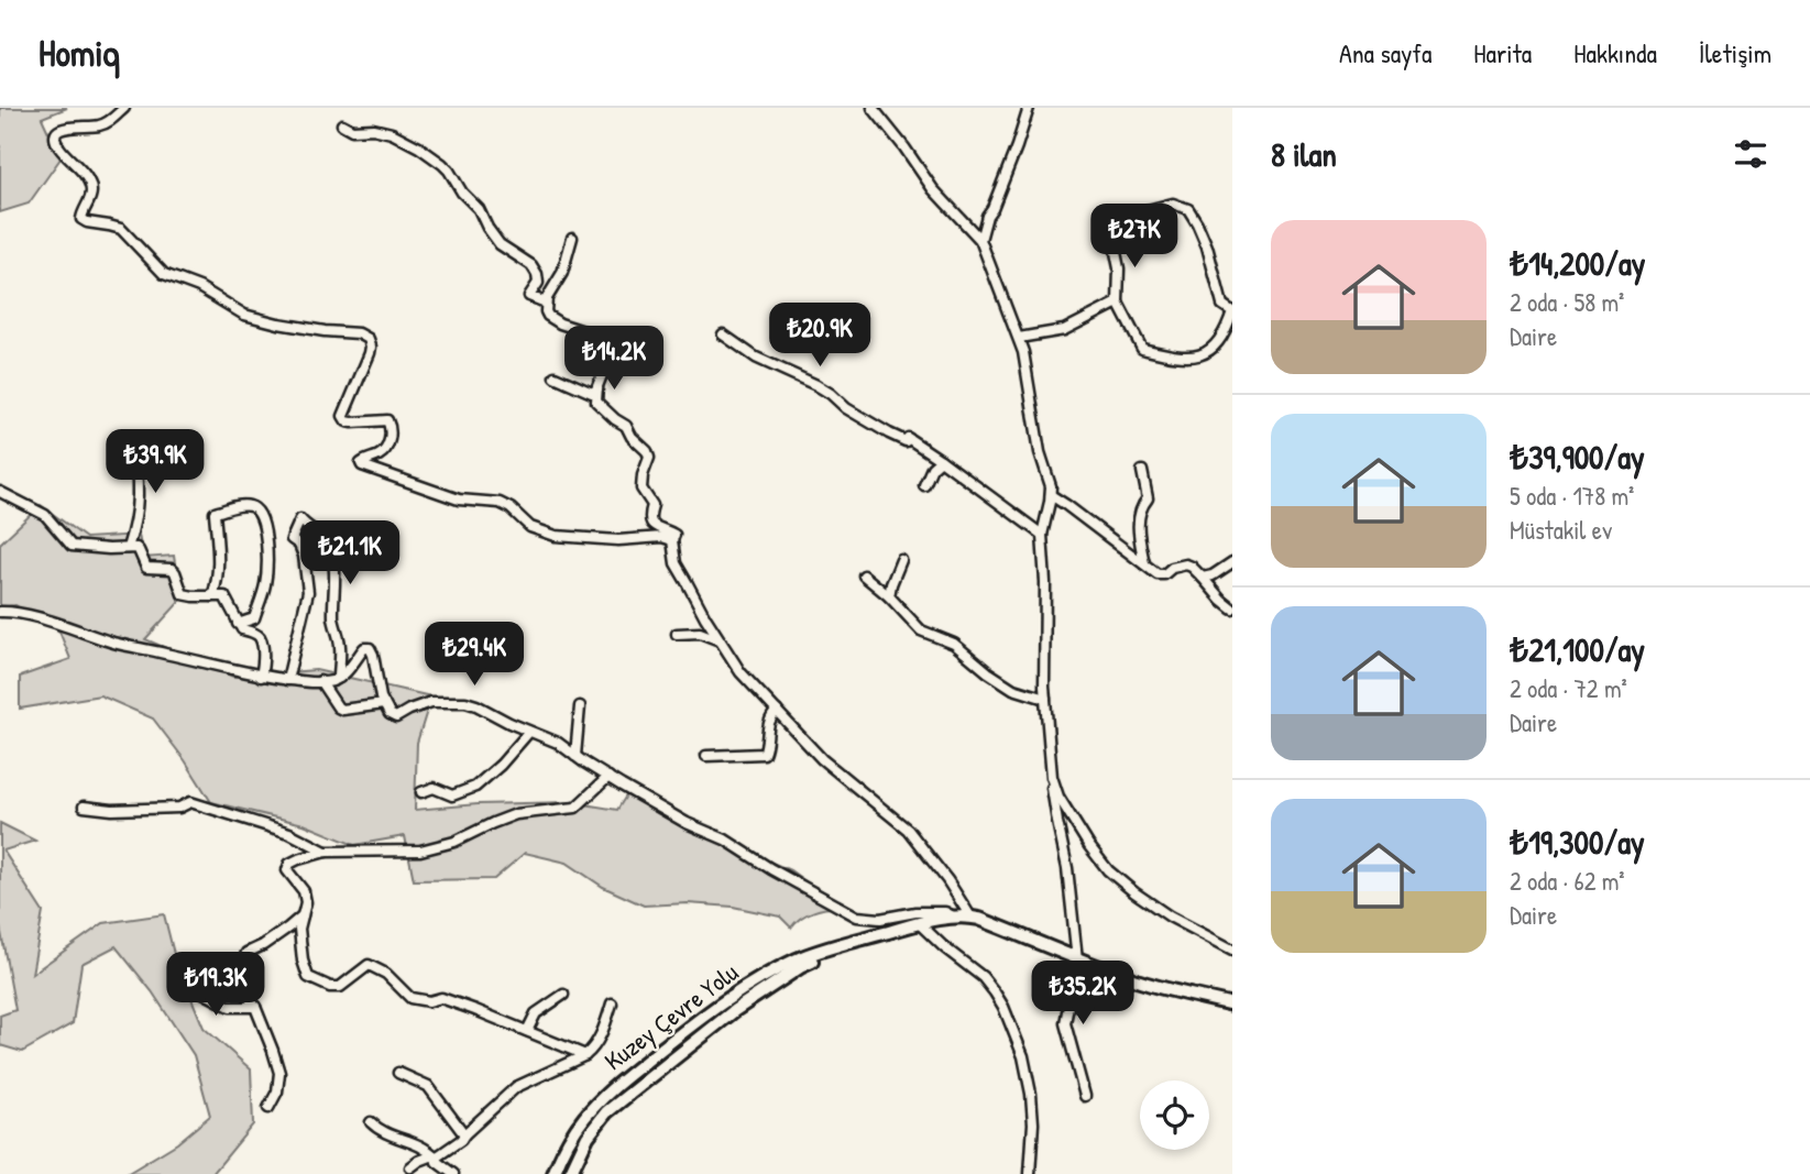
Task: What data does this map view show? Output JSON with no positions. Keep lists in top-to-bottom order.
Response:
{
  "streets": {
    "main road": ["Kuzey Çevre Yolu"]
  },
  "page": {
    "header": "Homiq",
    "nav": [
      "Ana sayfa",
      "Harita",
      "Hakkında",
      "İletişim"
    ],
    "heading": "8 ilan",
    "list": [
      {
        "name": "₺14,200/ay",
        "note": "2 oda · 58 m² · Daire"
      },
      {
        "name": "₺39,900/ay",
        "note": "5 oda · 178 m² · Müstakil ev"
      },
      {
        "name": "₺21,100/ay",
        "note": "2 oda · 72 m² · Daire"
      },
      {
        "name": "₺19,300/ay",
        "note": "2 oda · 62 m² · Daire"
      }
    ],
    "price": [
      "₺27K",
      "₺20.9K",
      "₺14.2K",
      "₺39.9K",
      "₺21.1K",
      "₺29.4K",
      "₺19.3K",
      "₺35.2K"
    ]
  }
}
